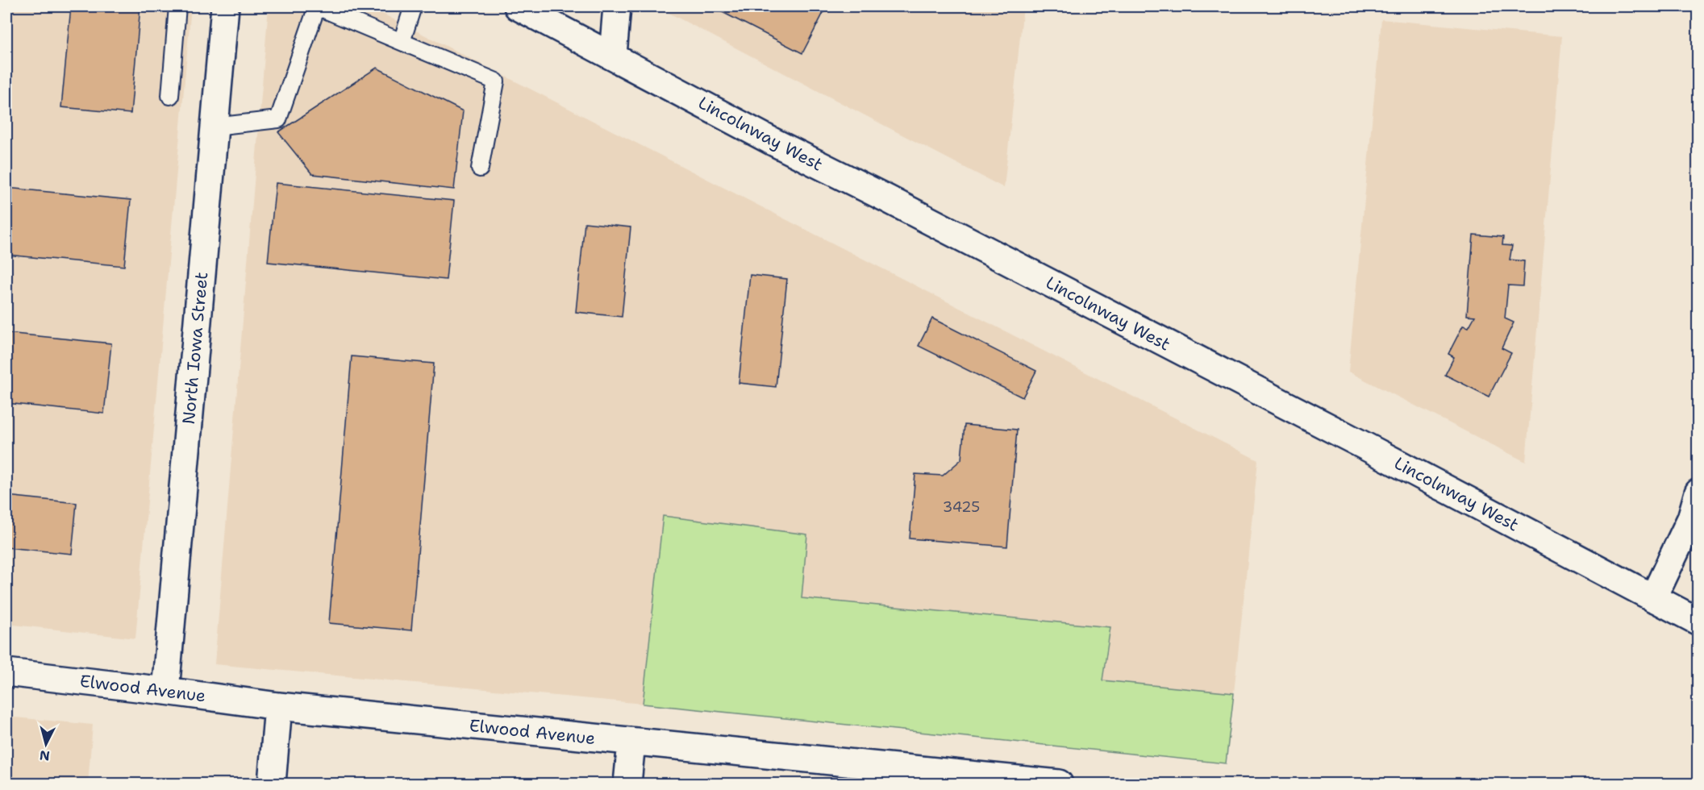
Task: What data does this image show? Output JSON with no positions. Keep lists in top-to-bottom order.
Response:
{
  "streets": {
    "street": ["Lincolnway West", "North Iowa Street", "Elwood Avenue"]
  },
  "crossings": [
    ["North Iowa Street", "Elwood Avenue"]
  ],
  "house_numbers": ["3425"],
  "north": "bottom"
}
